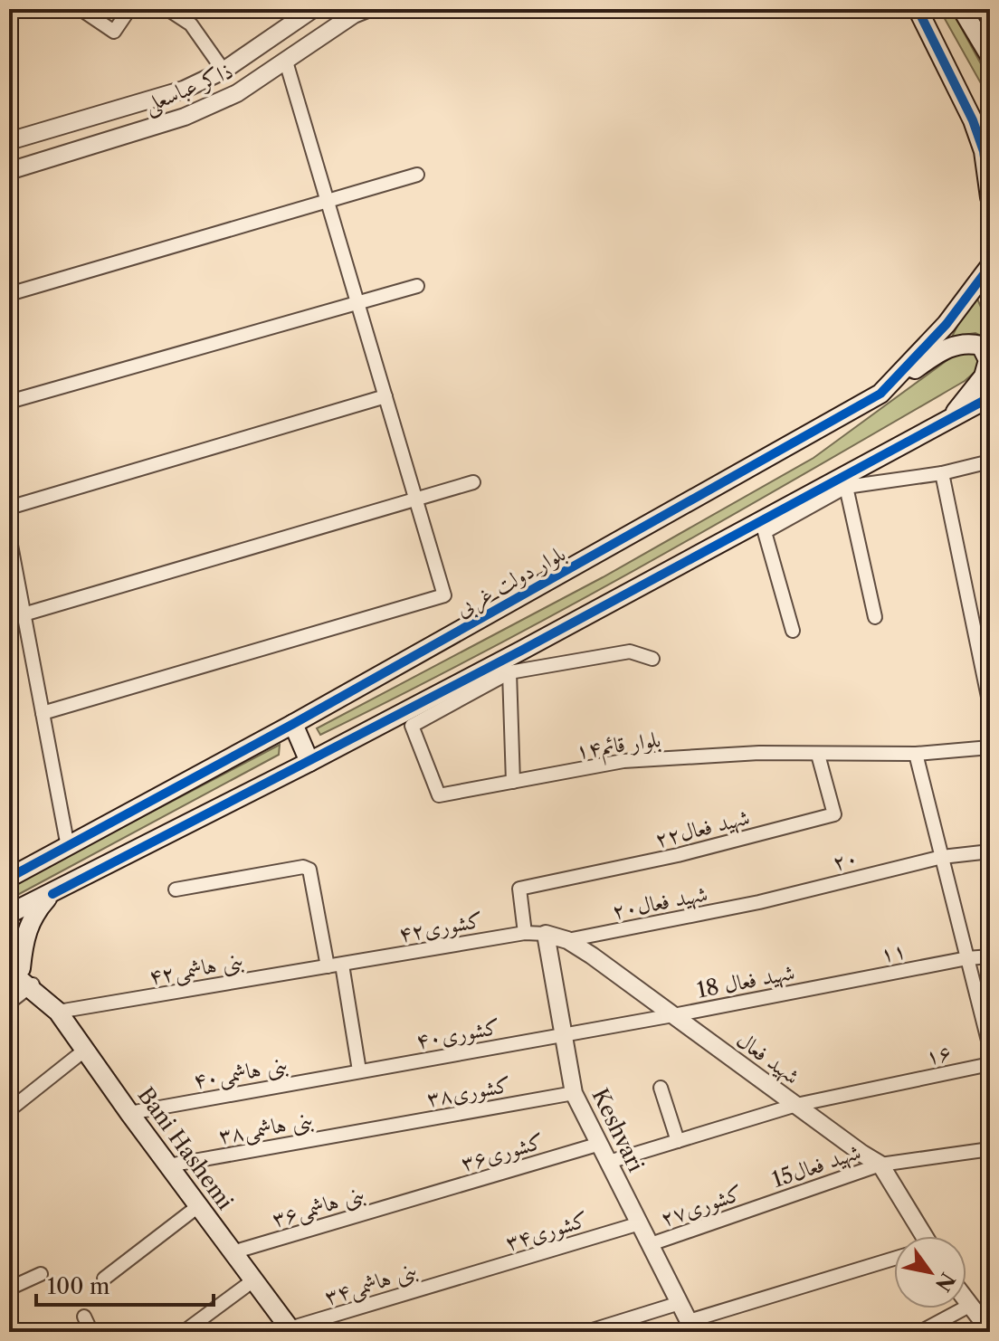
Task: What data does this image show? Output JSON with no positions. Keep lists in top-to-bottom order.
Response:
{
  "streets": {
    "main road": ["بلوار دولت غربی", "Bani Hashemi"],
    "street": [
      "ذاکر عباسعلی",
      "بلوار قائم۱۴",
      "شهید فعال۲۲",
      "۲۰",
      "شهید فعال۲۰",
      "کشوری۴۲",
      "۱۱",
      "بنی هاشمی۴۲",
      "18 شهید فعال",
      "کشوری۴۰",
      "۱۶",
      "شهید فعال",
      "بنی هاشمی۴۰",
      "کشوری۳۸",
      "بنی هاشمی۳۸",
      "Keshvari",
      "کشوری۳۶",
      "15شهید فعال",
      "کشوری۲۷",
      "بنی هاشمی۳۶",
      "کشوری۳۴",
      "بنی هاشمی۳۴"
    ]
  },
  "crossings": [
    ["بلوار قائم۱۴", "شهید فعال۲۲"],
    ["شهید فعال۲۲", "کشوری۴۲"],
    ["۲۰", "شهید فعال۲۰"],
    ["شهید فعال۲۰", "شهید فعال"],
    ["کشوری۴۲", "بنی هاشمی۴۲"],
    ["کشوری۴۲", "شهید فعال"],
    ["کشوری۴۲", "Keshvari"],
    ["۱۱", "18 شهید فعال"],
    ["بنی هاشمی۴۲", "Bani Hashemi"],
    ["18 شهید فعال", "کشوری۴۰"],
    ["18 شهید فعال", "شهید فعال"],
    ["کشوری۴۰", "بنی هاشمی۴۰"],
    ["کشوری۴۰", "Keshvari"],
    ["۱۶", "شهید فعال"],
    ["۱۶", "Keshvari"],
    ["شهید فعال", "Keshvari"],
    ["شهید فعال", "15شهید فعال"],
    ["بنی هاشمی۴۰", "Bani Hashemi"],
    ["کشوری۳۸", "بنی هاشمی۳۸"],
    ["کشوری۳۸", "Keshvari"],
    ["بنی هاشمی۳۸", "Bani Hashemi"],
    ["Keshvari", "کشوری۳۶"],
    ["Keshvari", "کشوری۲۷"],
    ["Keshvari", "کشوری۳۴"],
    ["Bani Hashemi", "بنی هاشمی۳۶"],
    ["Bani Hashemi", "بنی هاشمی۳۴"],
    ["کشوری۳۶", "بنی هاشمی۳۶"],
    ["15شهید فعال", "کشوری۲۷"],
    ["کشوری۳۴", "بنی هاشمی۳۴"]
  ],
  "scale_bar": "100 m",
  "north": "bottom right"
}
